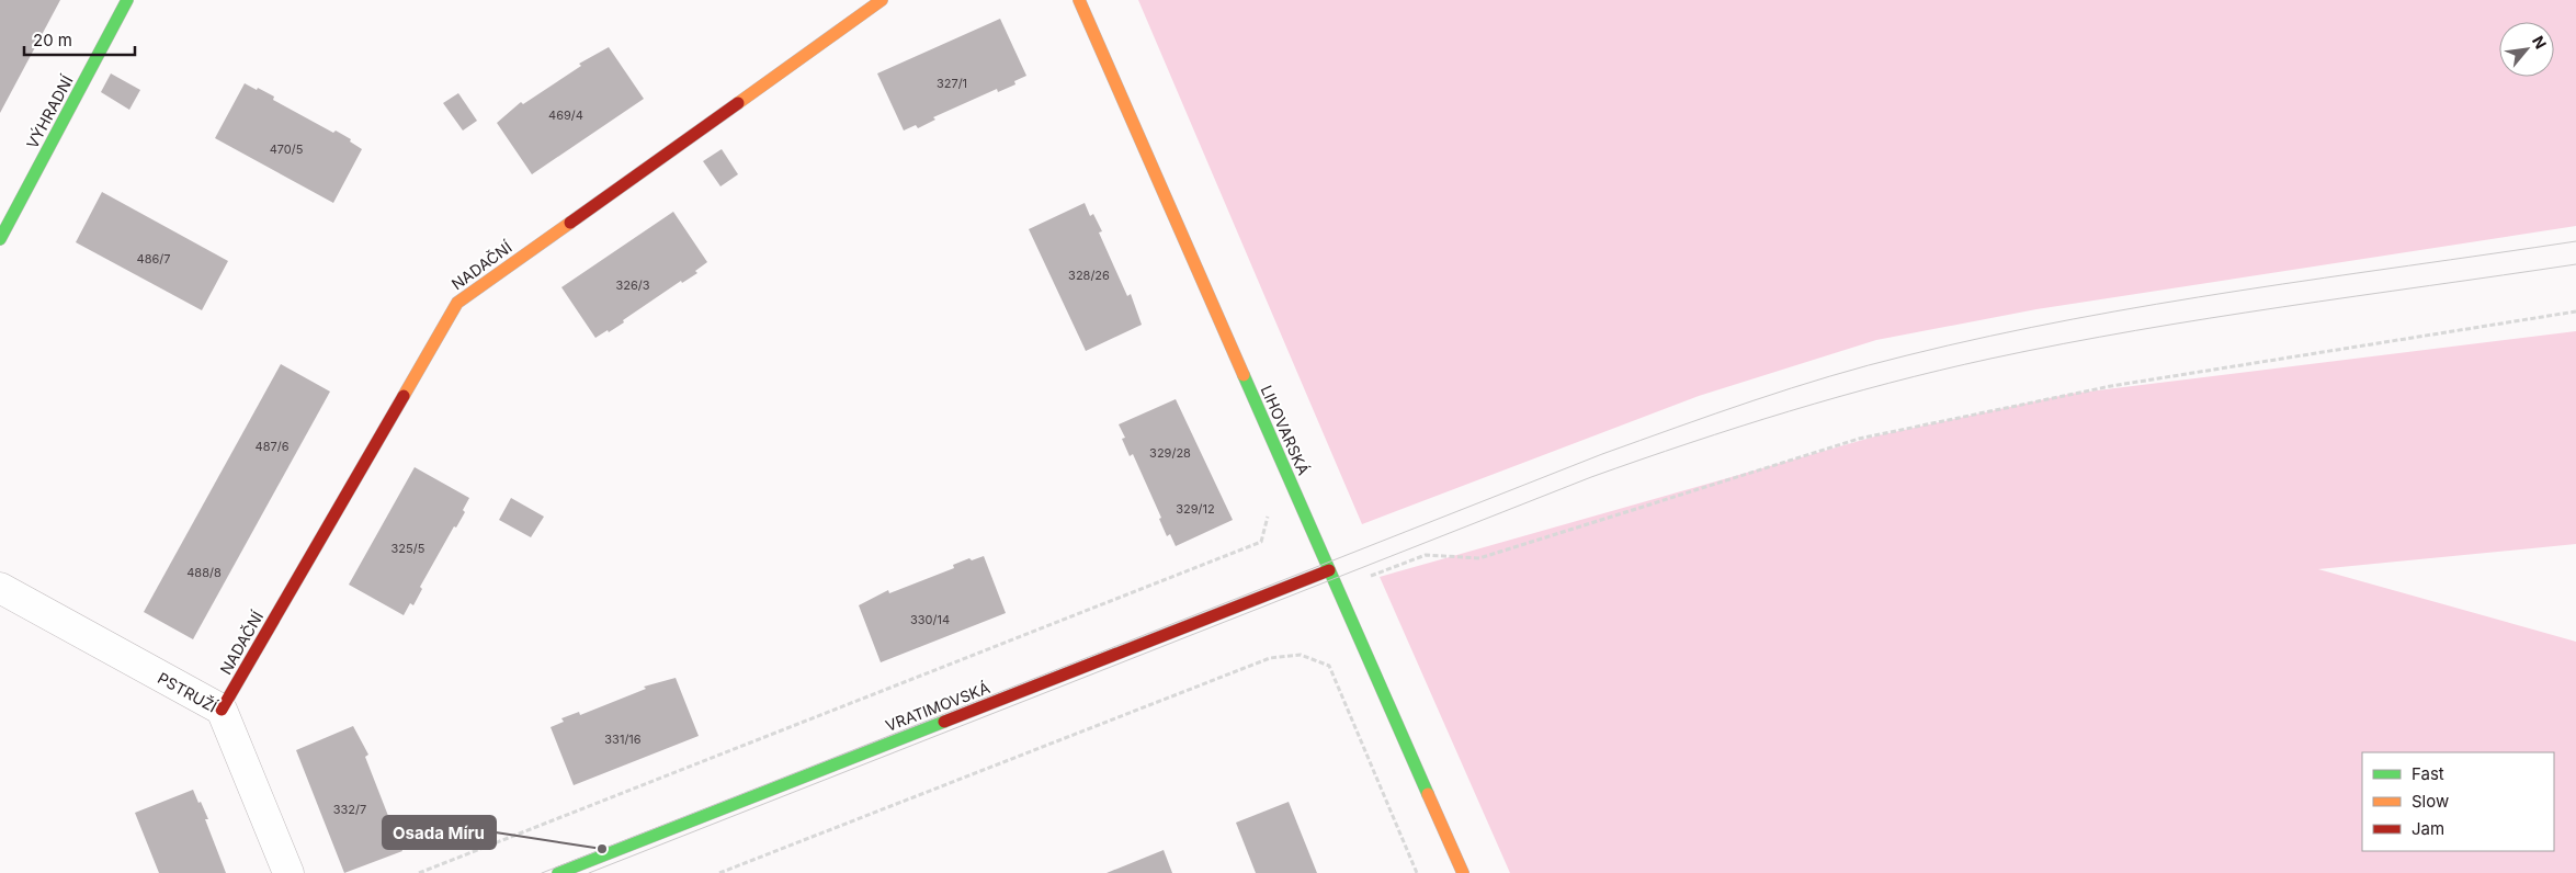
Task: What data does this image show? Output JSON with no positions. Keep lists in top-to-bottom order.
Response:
{
  "streets": {
    "street": [
      "VÝHRADNÍ",
      "NADAČNÍ",
      "LIHOVARSKÁ",
      "PSTRUŽÍ",
      "VRATIMOVSKÁ"
    ]
  },
  "crossings": [
    ["NADAČNÍ", "PSTRUŽÍ"],
    ["LIHOVARSKÁ", "VRATIMOVSKÁ"]
  ],
  "places": ["Osada Míru"],
  "house_numbers": [
    "327/1",
    "469/4",
    "470/5",
    "486/7",
    "328/26",
    "326/3",
    "487/6",
    "329/28",
    "329/12",
    "325/5",
    "488/8",
    "330/14",
    "331/16",
    "332/7"
  ],
  "legend": ["Fast", "Slow", "Jam"],
  "scale_bar": "20 m",
  "north": "top right"
}
